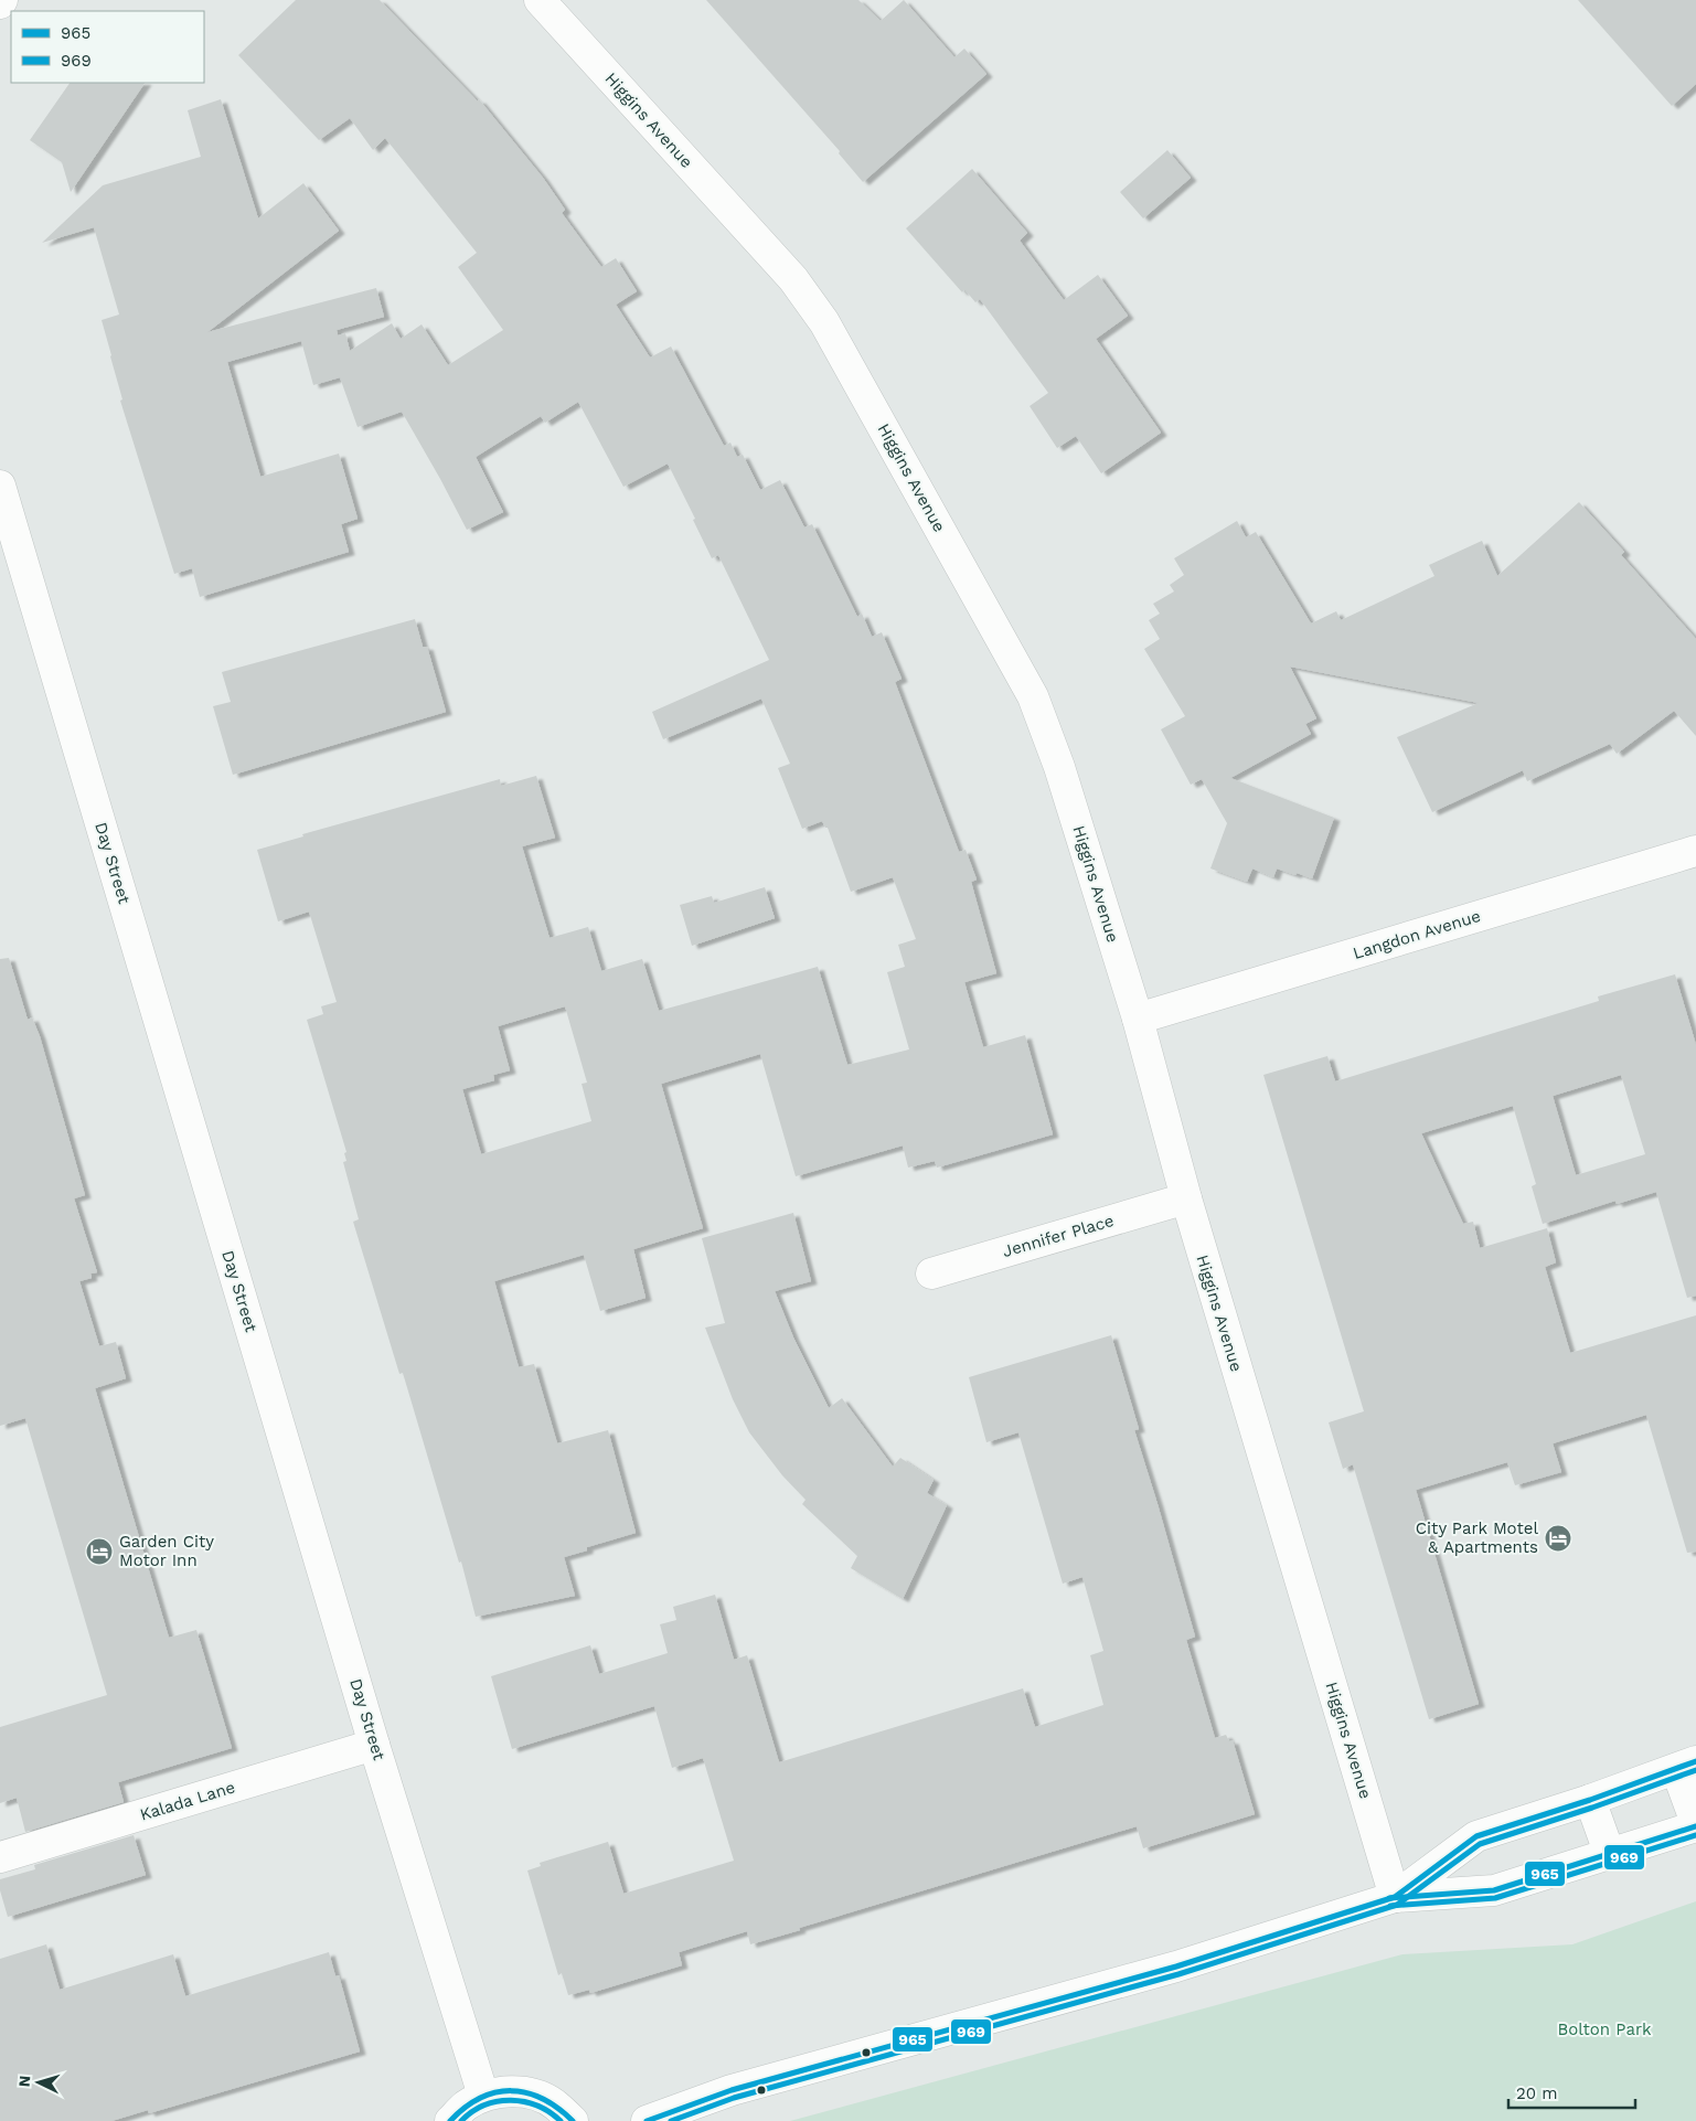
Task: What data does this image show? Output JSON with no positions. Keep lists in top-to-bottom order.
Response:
{
  "streets": {
    "street": [
      "Higgins Avenue",
      "Day Street",
      "Langdon Avenue",
      "Jennifer Place",
      "Kalada Lane"
    ]
  },
  "crossings": [
    ["Higgins Avenue", "Langdon Avenue"],
    ["Higgins Avenue", "Jennifer Place"],
    ["Day Street", "Kalada Lane"]
  ],
  "parks": ["Bolton Park"],
  "places": {
    "hotel": ["City Park Motel & Apartments", "Garden City Motor Inn"]
  },
  "lines": ["transit line 965", "transit line 969"],
  "legend": ["965", "969"],
  "scale_bar": "20 m",
  "north": "left"
}
